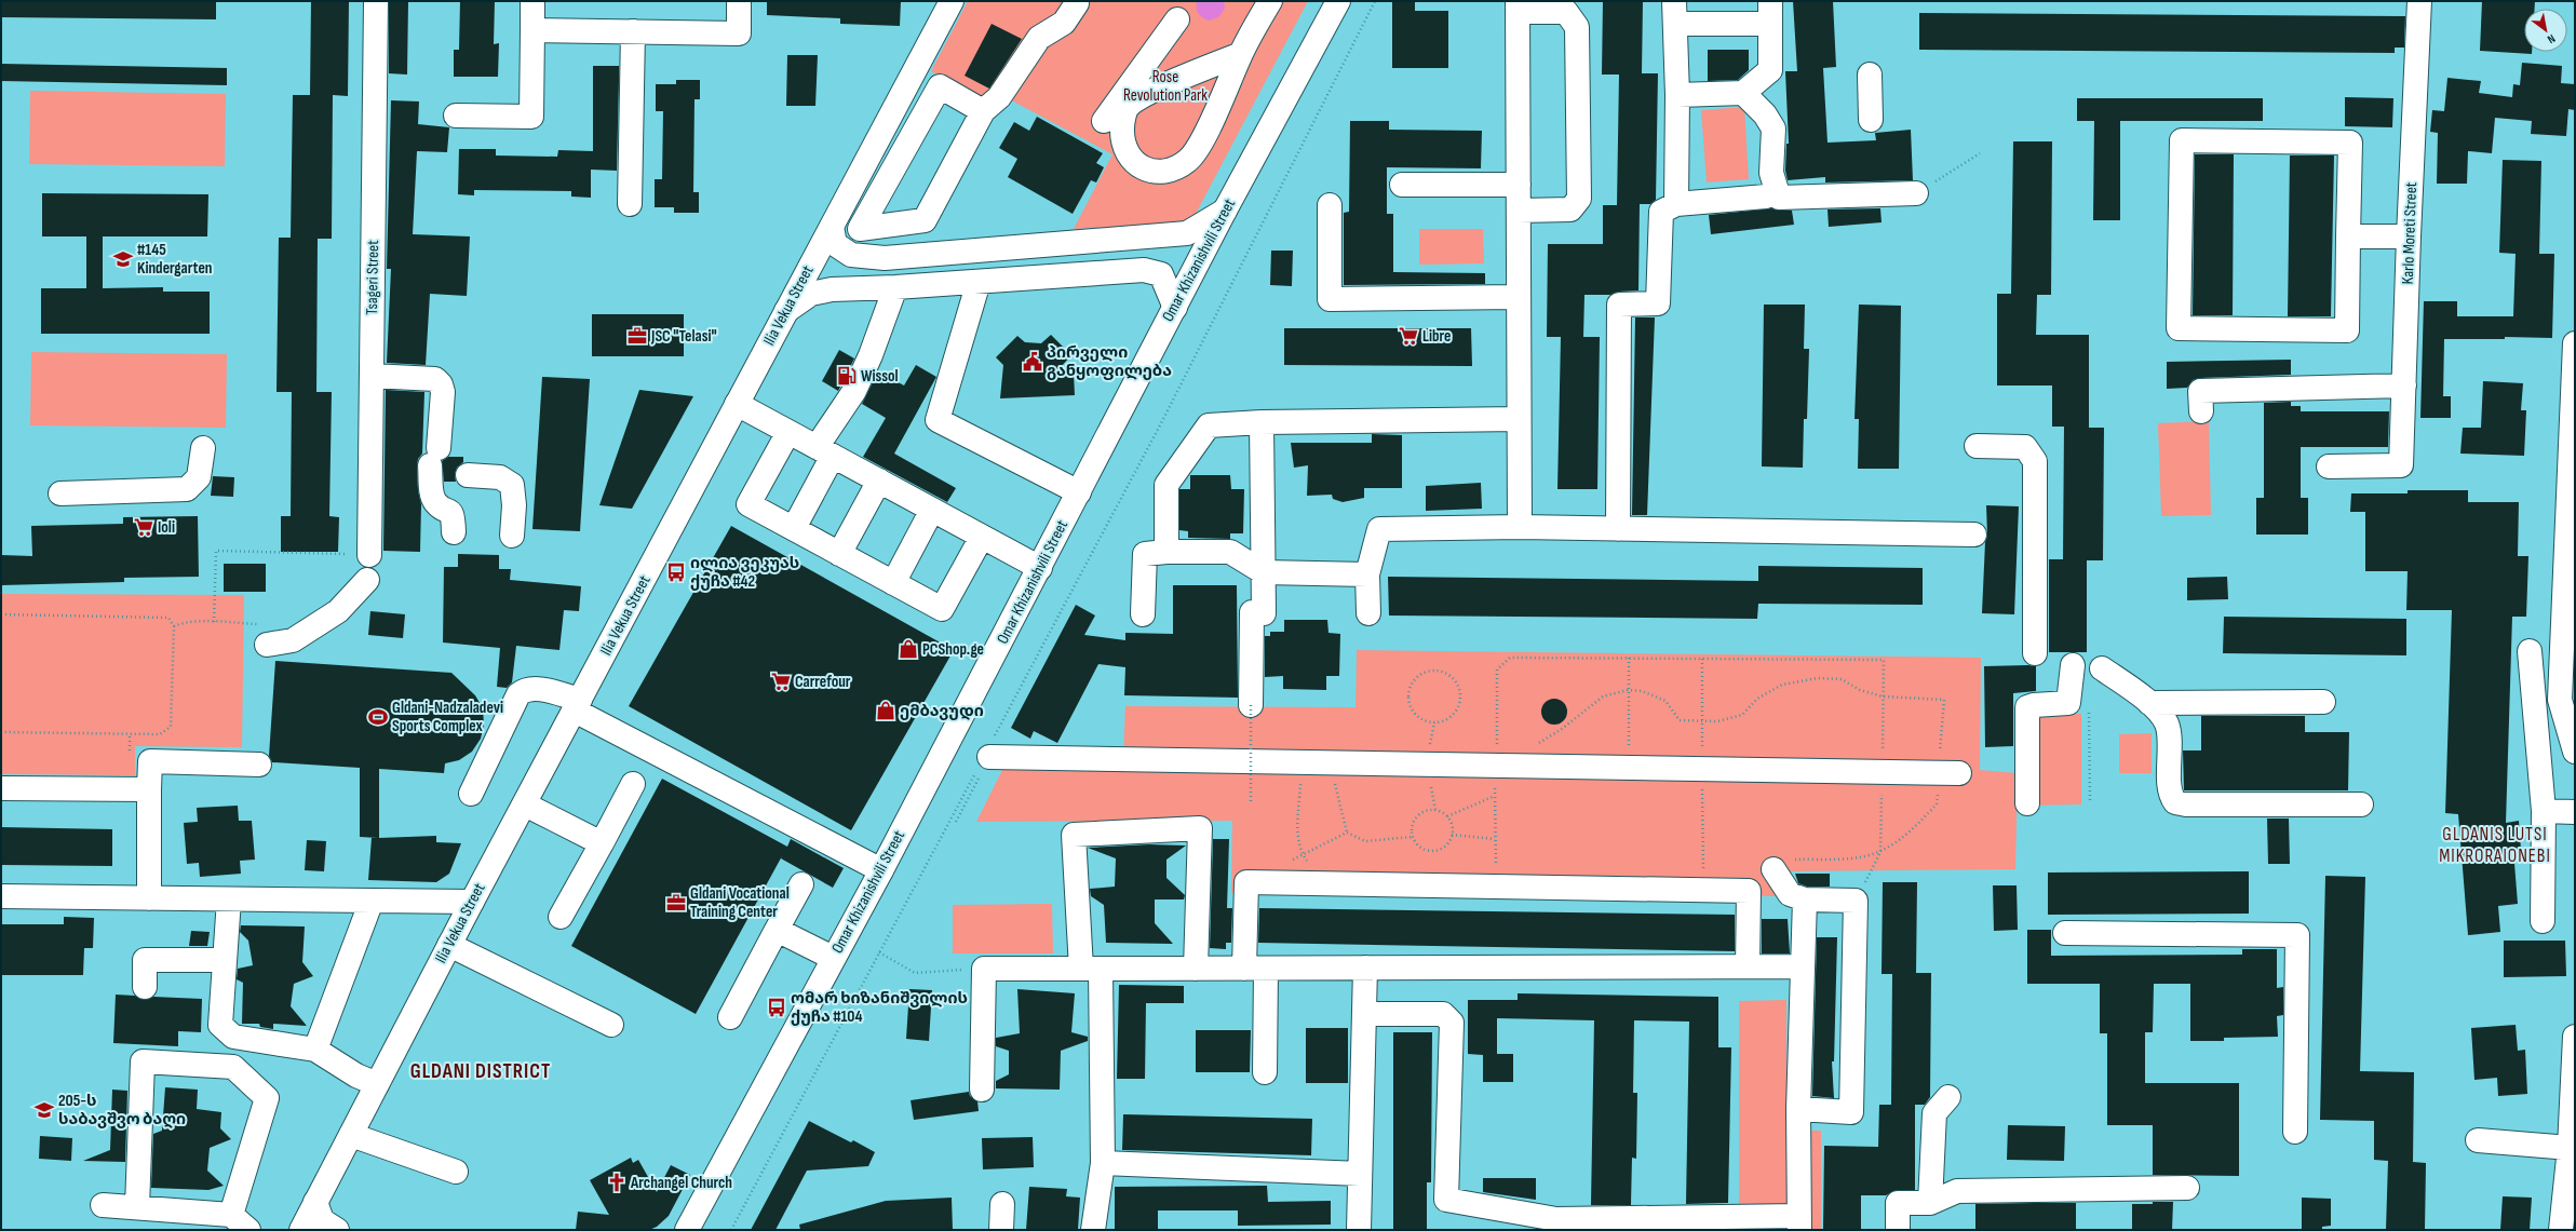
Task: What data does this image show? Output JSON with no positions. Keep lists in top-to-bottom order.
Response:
{
  "streets": {
    "street": [
      "Karlo Moreti Street",
      "Omar Khizanishvili Street",
      "Tsageri Street",
      "Ilia Vekua Street"
    ]
  },
  "districts": ["GLDANIS LUTSI MIKRORAIONEBI", "GLDANI DISTRICT"],
  "parks": ["Rose Revolution Park"],
  "places": {
    "school or university": ["#145 Kindergarten", "205-ს საბავშვო ბაღი"],
    "office": ["JSC \"Telasi\"", "Gldani Vocational Training Center"],
    "supermarket": ["Libre", "Ioli", "Carrefour"],
    "public building": ["პირველი განყოფილება"],
    "fuel station": ["Wissol"],
    "bus stop": ["ილია ვეკუას ქუჩა #42", "ომარ ხიზანიშვილის ქუჩა #104"],
    "shop": ["PCShop.ge", "ემბავუდი"],
    "sports": ["Gldani-Nadzaladevi Sports Complex"],
    "church": ["Archangel Church"]
  },
  "north": "bottom right"
}
